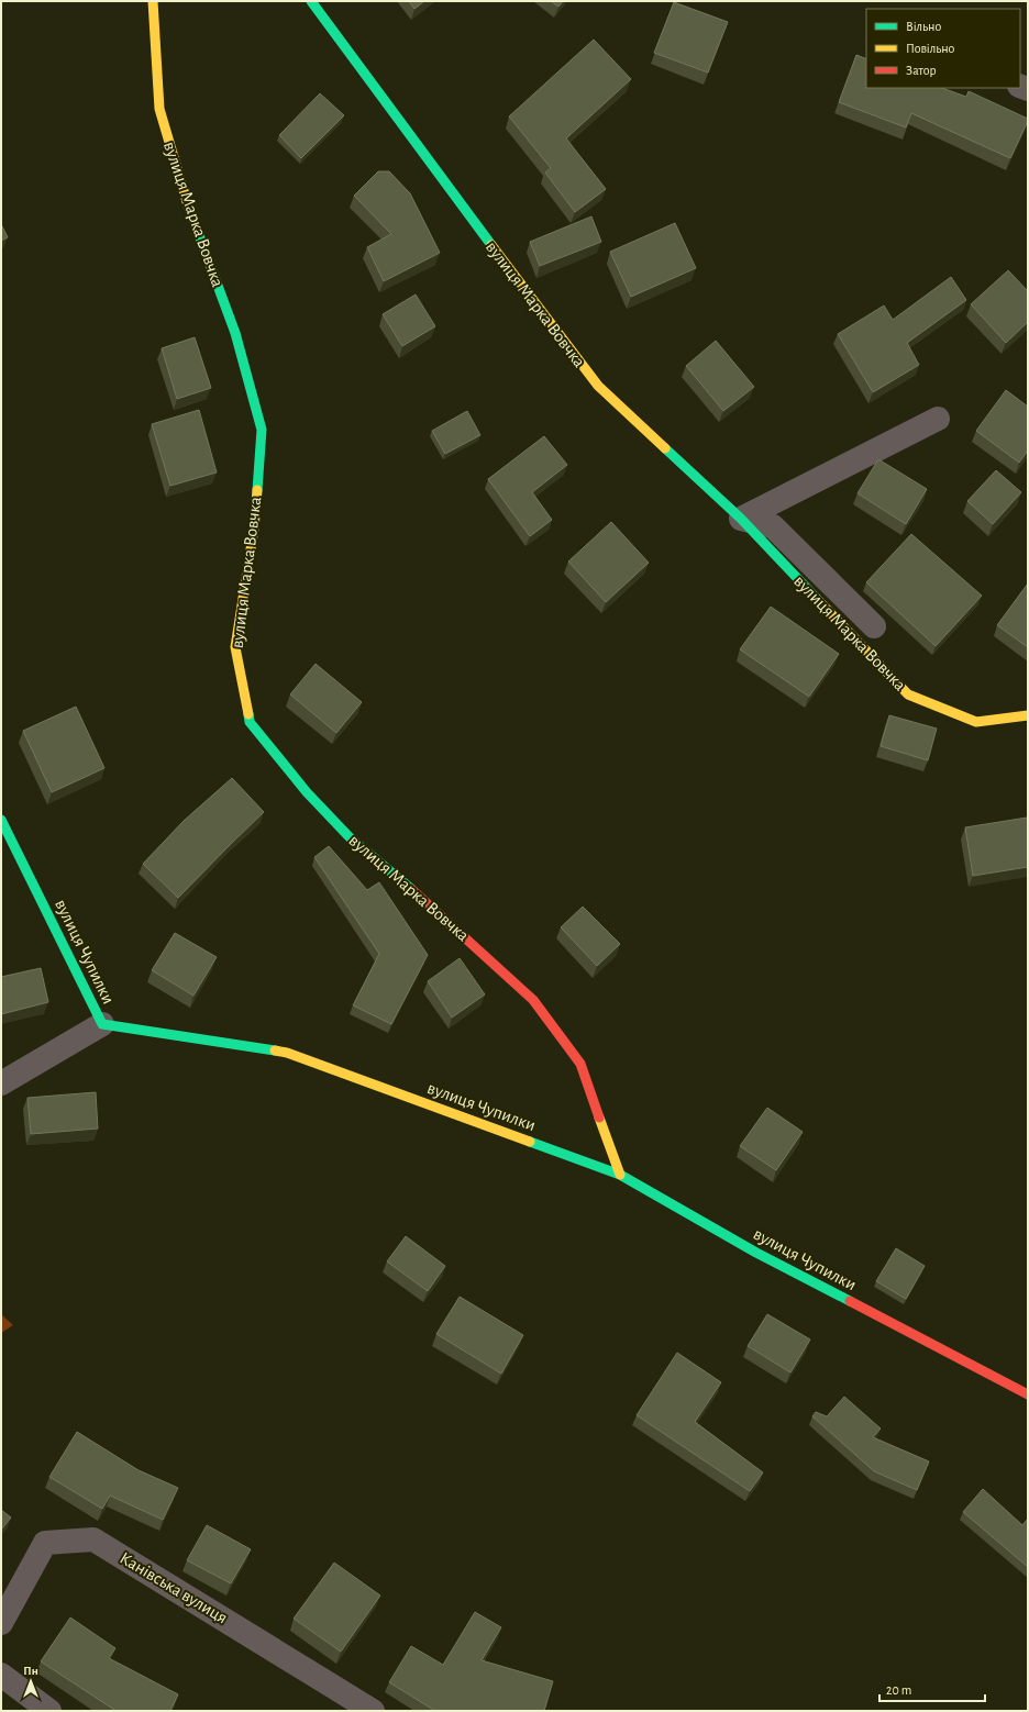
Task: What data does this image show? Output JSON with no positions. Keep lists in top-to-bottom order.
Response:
{
  "streets": {
    "street": ["вулиця Марка Вовчка", "вулиця Чупилки", "Канівська вулиця"]
  },
  "crossings": [
    ["вулиця Марка Вовчка", "вулиця Чупилки"]
  ],
  "legend": ["Вільно", "Повільно", "Затор"],
  "scale_bar": "20 m",
  "north": "top"
}
